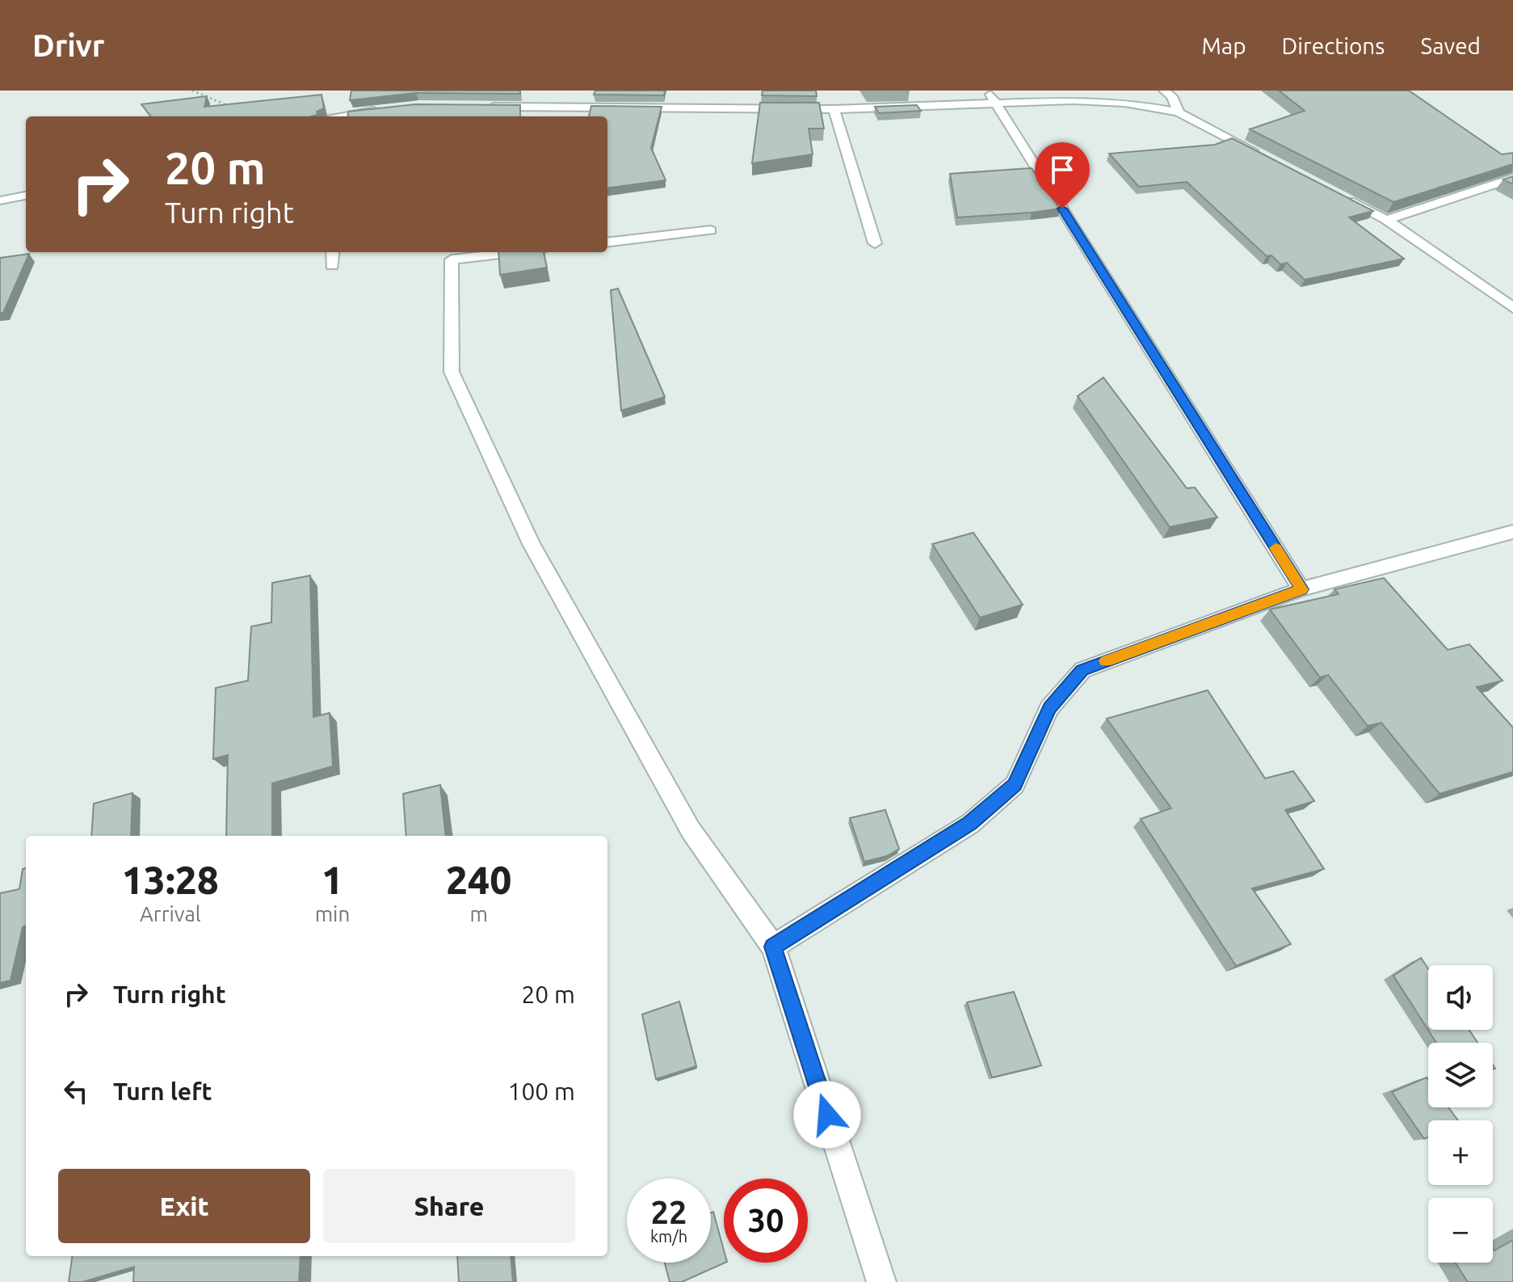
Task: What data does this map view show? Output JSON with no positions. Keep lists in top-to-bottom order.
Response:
{
  "page": {
    "header": "Drivr",
    "nav": ["Map", "Directions", "Saved"],
    "turn": ["20 m", "Turn right"],
    "eta": [
      "13:28",
      "Arrival",
      "1",
      "min",
      "240",
      "m"
    ],
    "list": [
      {
        "name": "Turn right",
        "value": "20 m"
      },
      {
        "name": "Turn left",
        "value": "100 m"
      }
    ],
    "map_buttons": ["+", "−"],
    "buttons": ["Exit", "Share"],
    "speed": "22 km/h",
    "limit": "30"
  }
}
